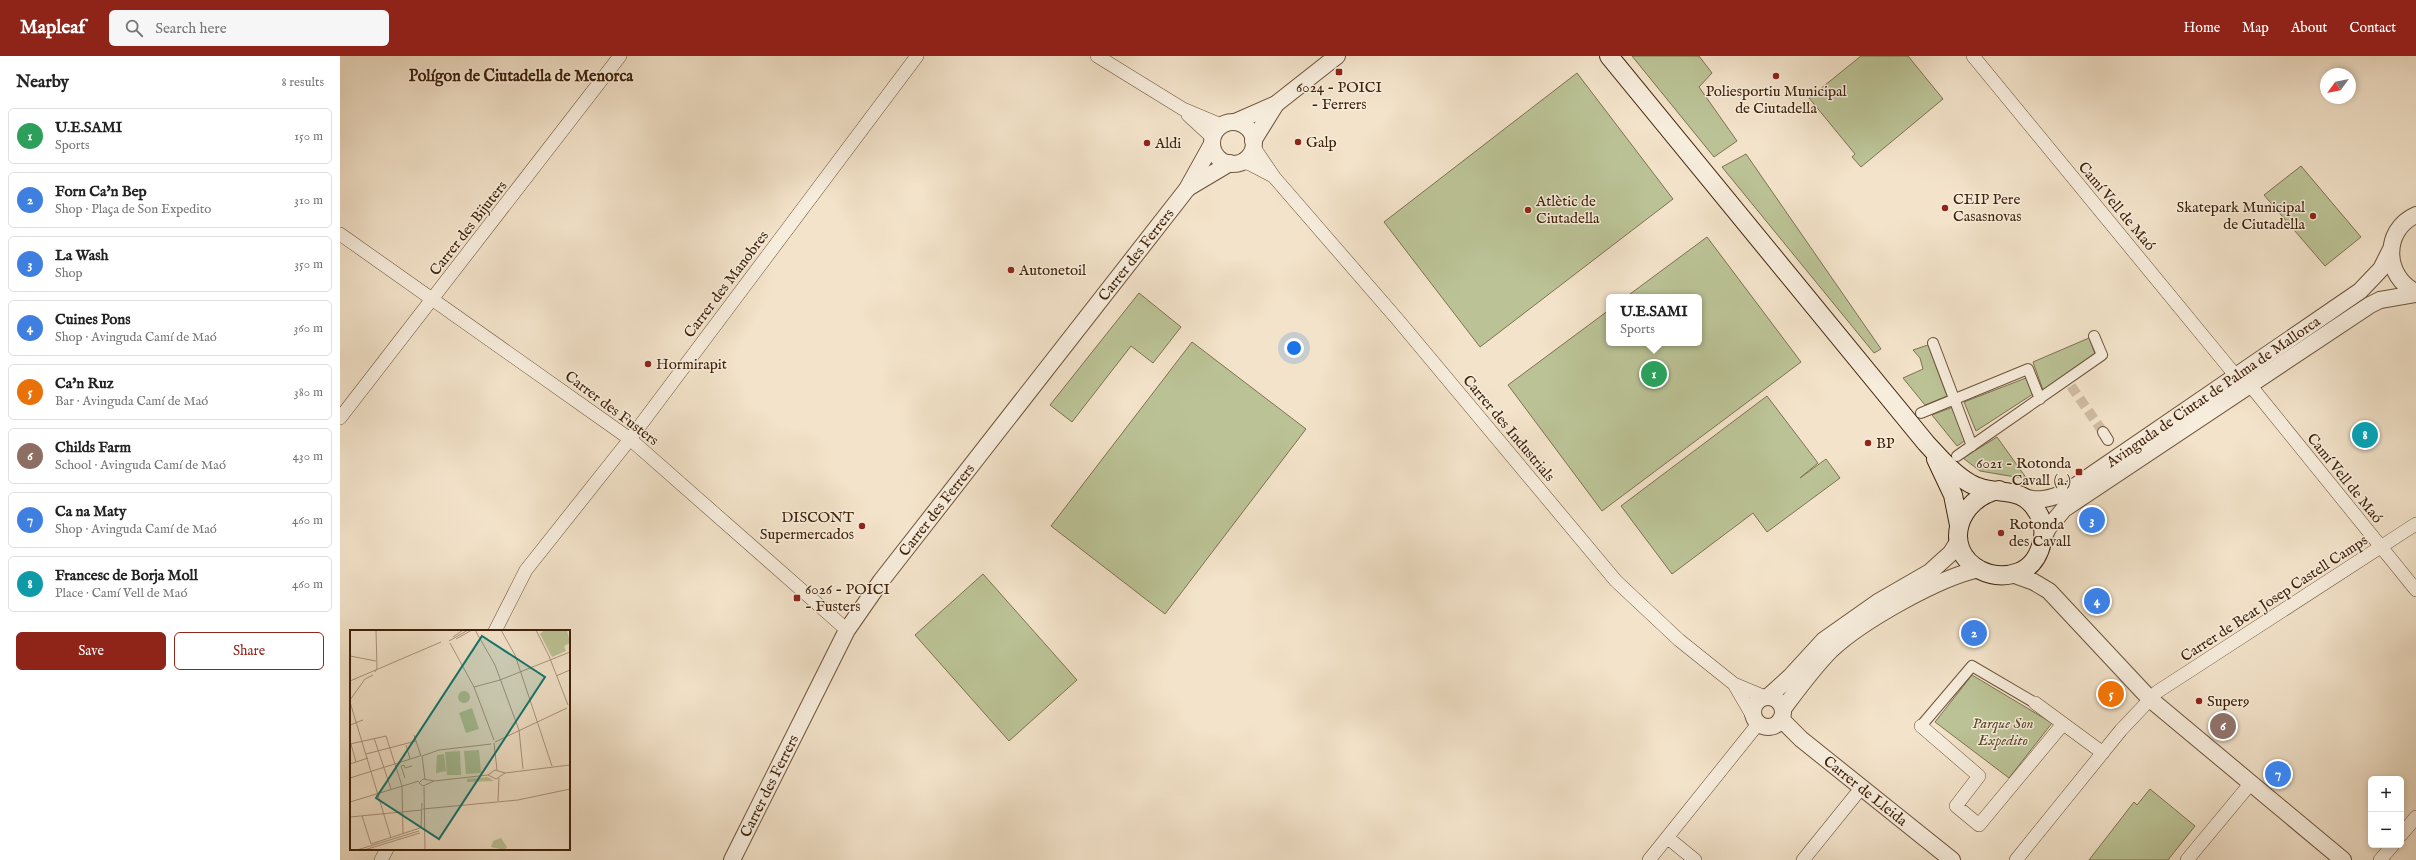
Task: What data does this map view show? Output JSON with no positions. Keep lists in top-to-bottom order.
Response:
{
  "streets": {
    "street": [
      "Camí Vell de Maó",
      "Carrer des Bijuters",
      "Carrer des Ferrers",
      "Carrer des Manobres",
      "Avinguda de Ciutat de Palma de Mallorca",
      "Carrer des Fusters",
      "Carrer des Industrials",
      "Carrer de Beat Josep Castell Camps",
      "Carrer de Lleida"
    ]
  },
  "crossings": [
    ["Camí Vell de Maó", "Avinguda de Ciutat de Palma de Mallorca"],
    ["Camí Vell de Maó", "Carrer de Beat Josep Castell Camps"],
    ["Carrer des Bijuters", "Carrer des Fusters"],
    ["Carrer des Ferrers", "Carrer des Fusters"],
    ["Carrer des Ferrers", "Carrer des Industrials"],
    ["Carrer des Manobres", "Carrer des Fusters"],
    ["Carrer des Industrials", "Carrer de Lleida"]
  ],
  "districts": ["Polígon de Ciutadella de Menorca"],
  "parks": ["Parque Son Expedito"],
  "places": {
    "transit": ["6024 - POICI - Ferrers", "6021 - Rotonda Cavall (a.)", "6026 - POICI - Fusters"],
    "other": [
      "Poliesportiu Municipal de Ciutadella",
      "Galp",
      "Aldi",
      "CEIP Pere Casasnovas",
      "Atlètic de Ciutadella",
      "Skatepark Municipal de Ciutadella",
      "Autonetoil",
      "Hormirapit",
      "BP",
      "DISCONT Supermercados",
      "Rotonda des Cavall",
      "Super9"
    ]
  },
  "north": "bottom left",
  "page": {
    "header": "Mapleaf",
    "search": "Search here",
    "nav": [
      "Home",
      "Map",
      "About",
      "Contact"
    ],
    "heading": ["Nearby", "8 results"],
    "list": [
      {
        "mark": "1",
        "name": "U.E.SAMI",
        "note": "Sports",
        "value": "150 m"
      },
      {
        "mark": "2",
        "name": "Forn Ca'n Bep",
        "note": "Shop · Plaça de Son Expedito",
        "value": "310 m"
      },
      {
        "mark": "3",
        "name": "La Wash",
        "note": "Shop",
        "value": "350 m"
      },
      {
        "mark": "4",
        "name": "Cuines Pons",
        "note": "Shop · Avinguda Camí de Maó",
        "value": "360 m"
      },
      {
        "mark": "5",
        "name": "Ca'n Ruz",
        "note": "Bar · Avinguda Camí de Maó",
        "value": "380 m"
      },
      {
        "mark": "6",
        "name": "Childs Farm",
        "note": "School · Avinguda Camí de Maó",
        "value": "430 m"
      },
      {
        "mark": "7",
        "name": "Ca na Maty",
        "note": "Shop · Avinguda Camí de Maó",
        "value": "460 m"
      },
      {
        "mark": "8",
        "name": "Francesc de Borja Moll",
        "note": "Place · Camí Vell de Maó",
        "value": "460 m"
      }
    ],
    "popup": ["U.E.SAMI", "Sports"],
    "pins": [
      "1",
      "8",
      "3",
      "4",
      "2",
      "5",
      "6",
      "7"
    ],
    "buttons": ["Save", "Share"],
    "map_buttons": ["+", "−"]
  }
}
